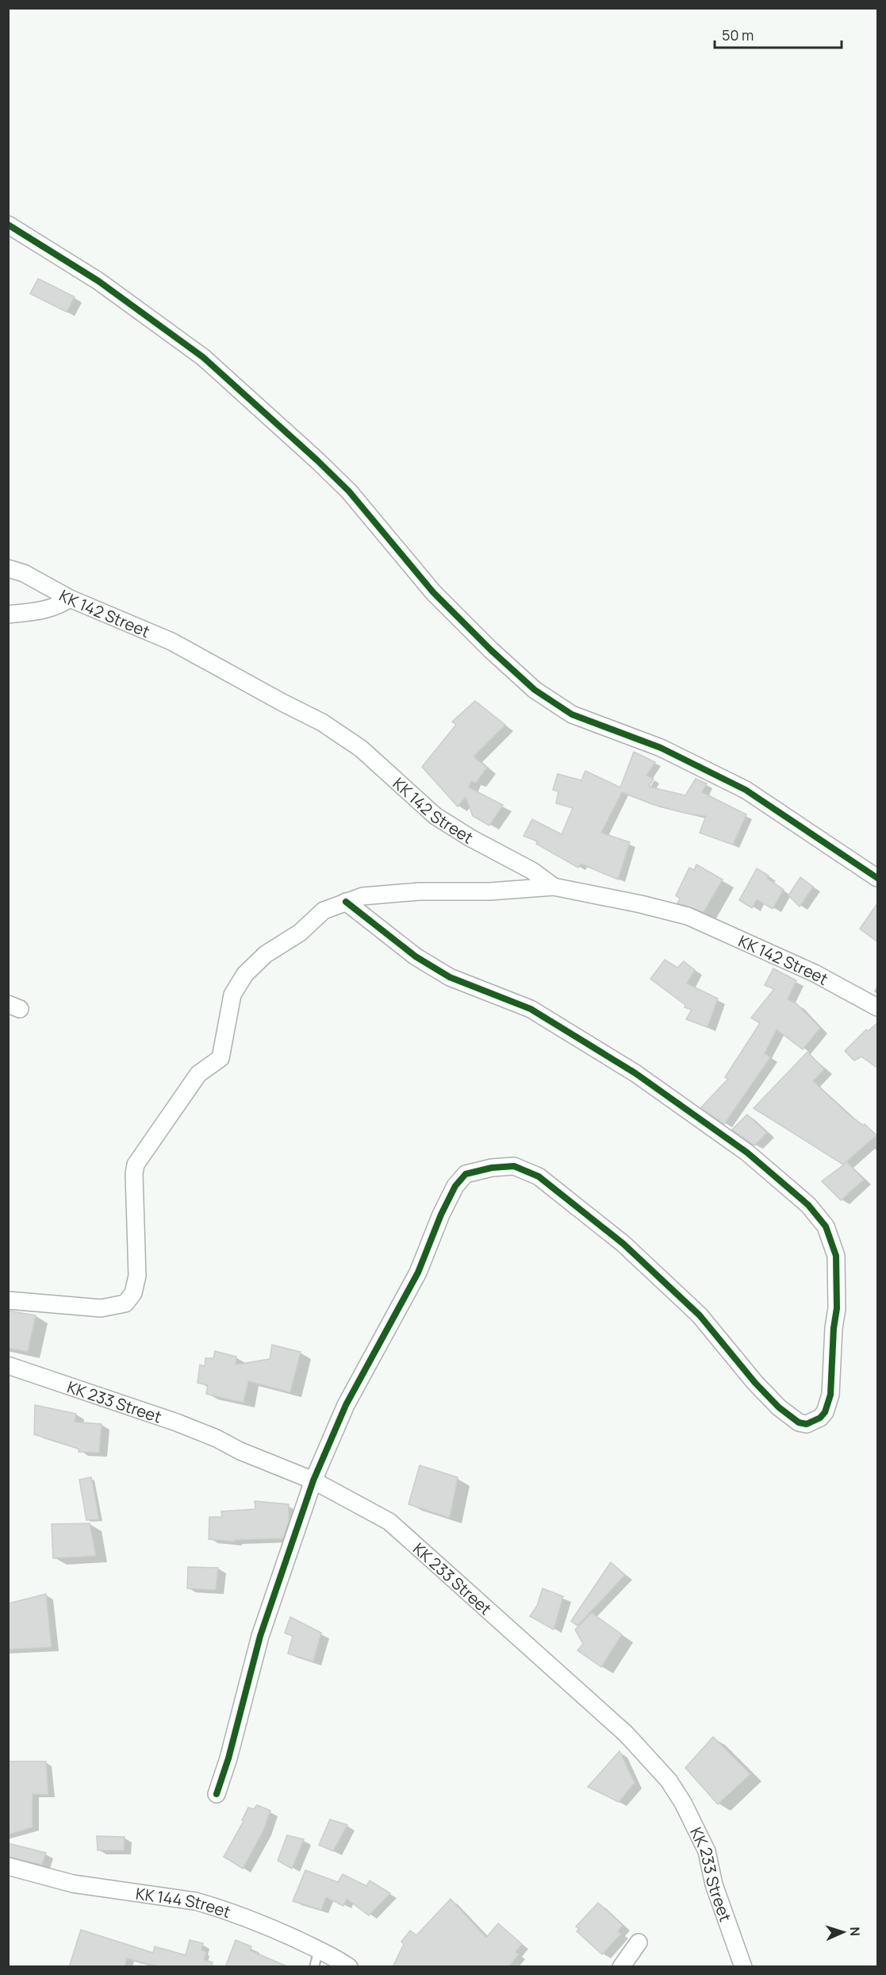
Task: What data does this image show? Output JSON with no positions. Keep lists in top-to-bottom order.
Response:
{
  "streets": {
    "street": ["KK 142 Street", "KK 233 Street", "KK 144 Street"]
  },
  "scale_bar": "50 m",
  "north": "right"
}
